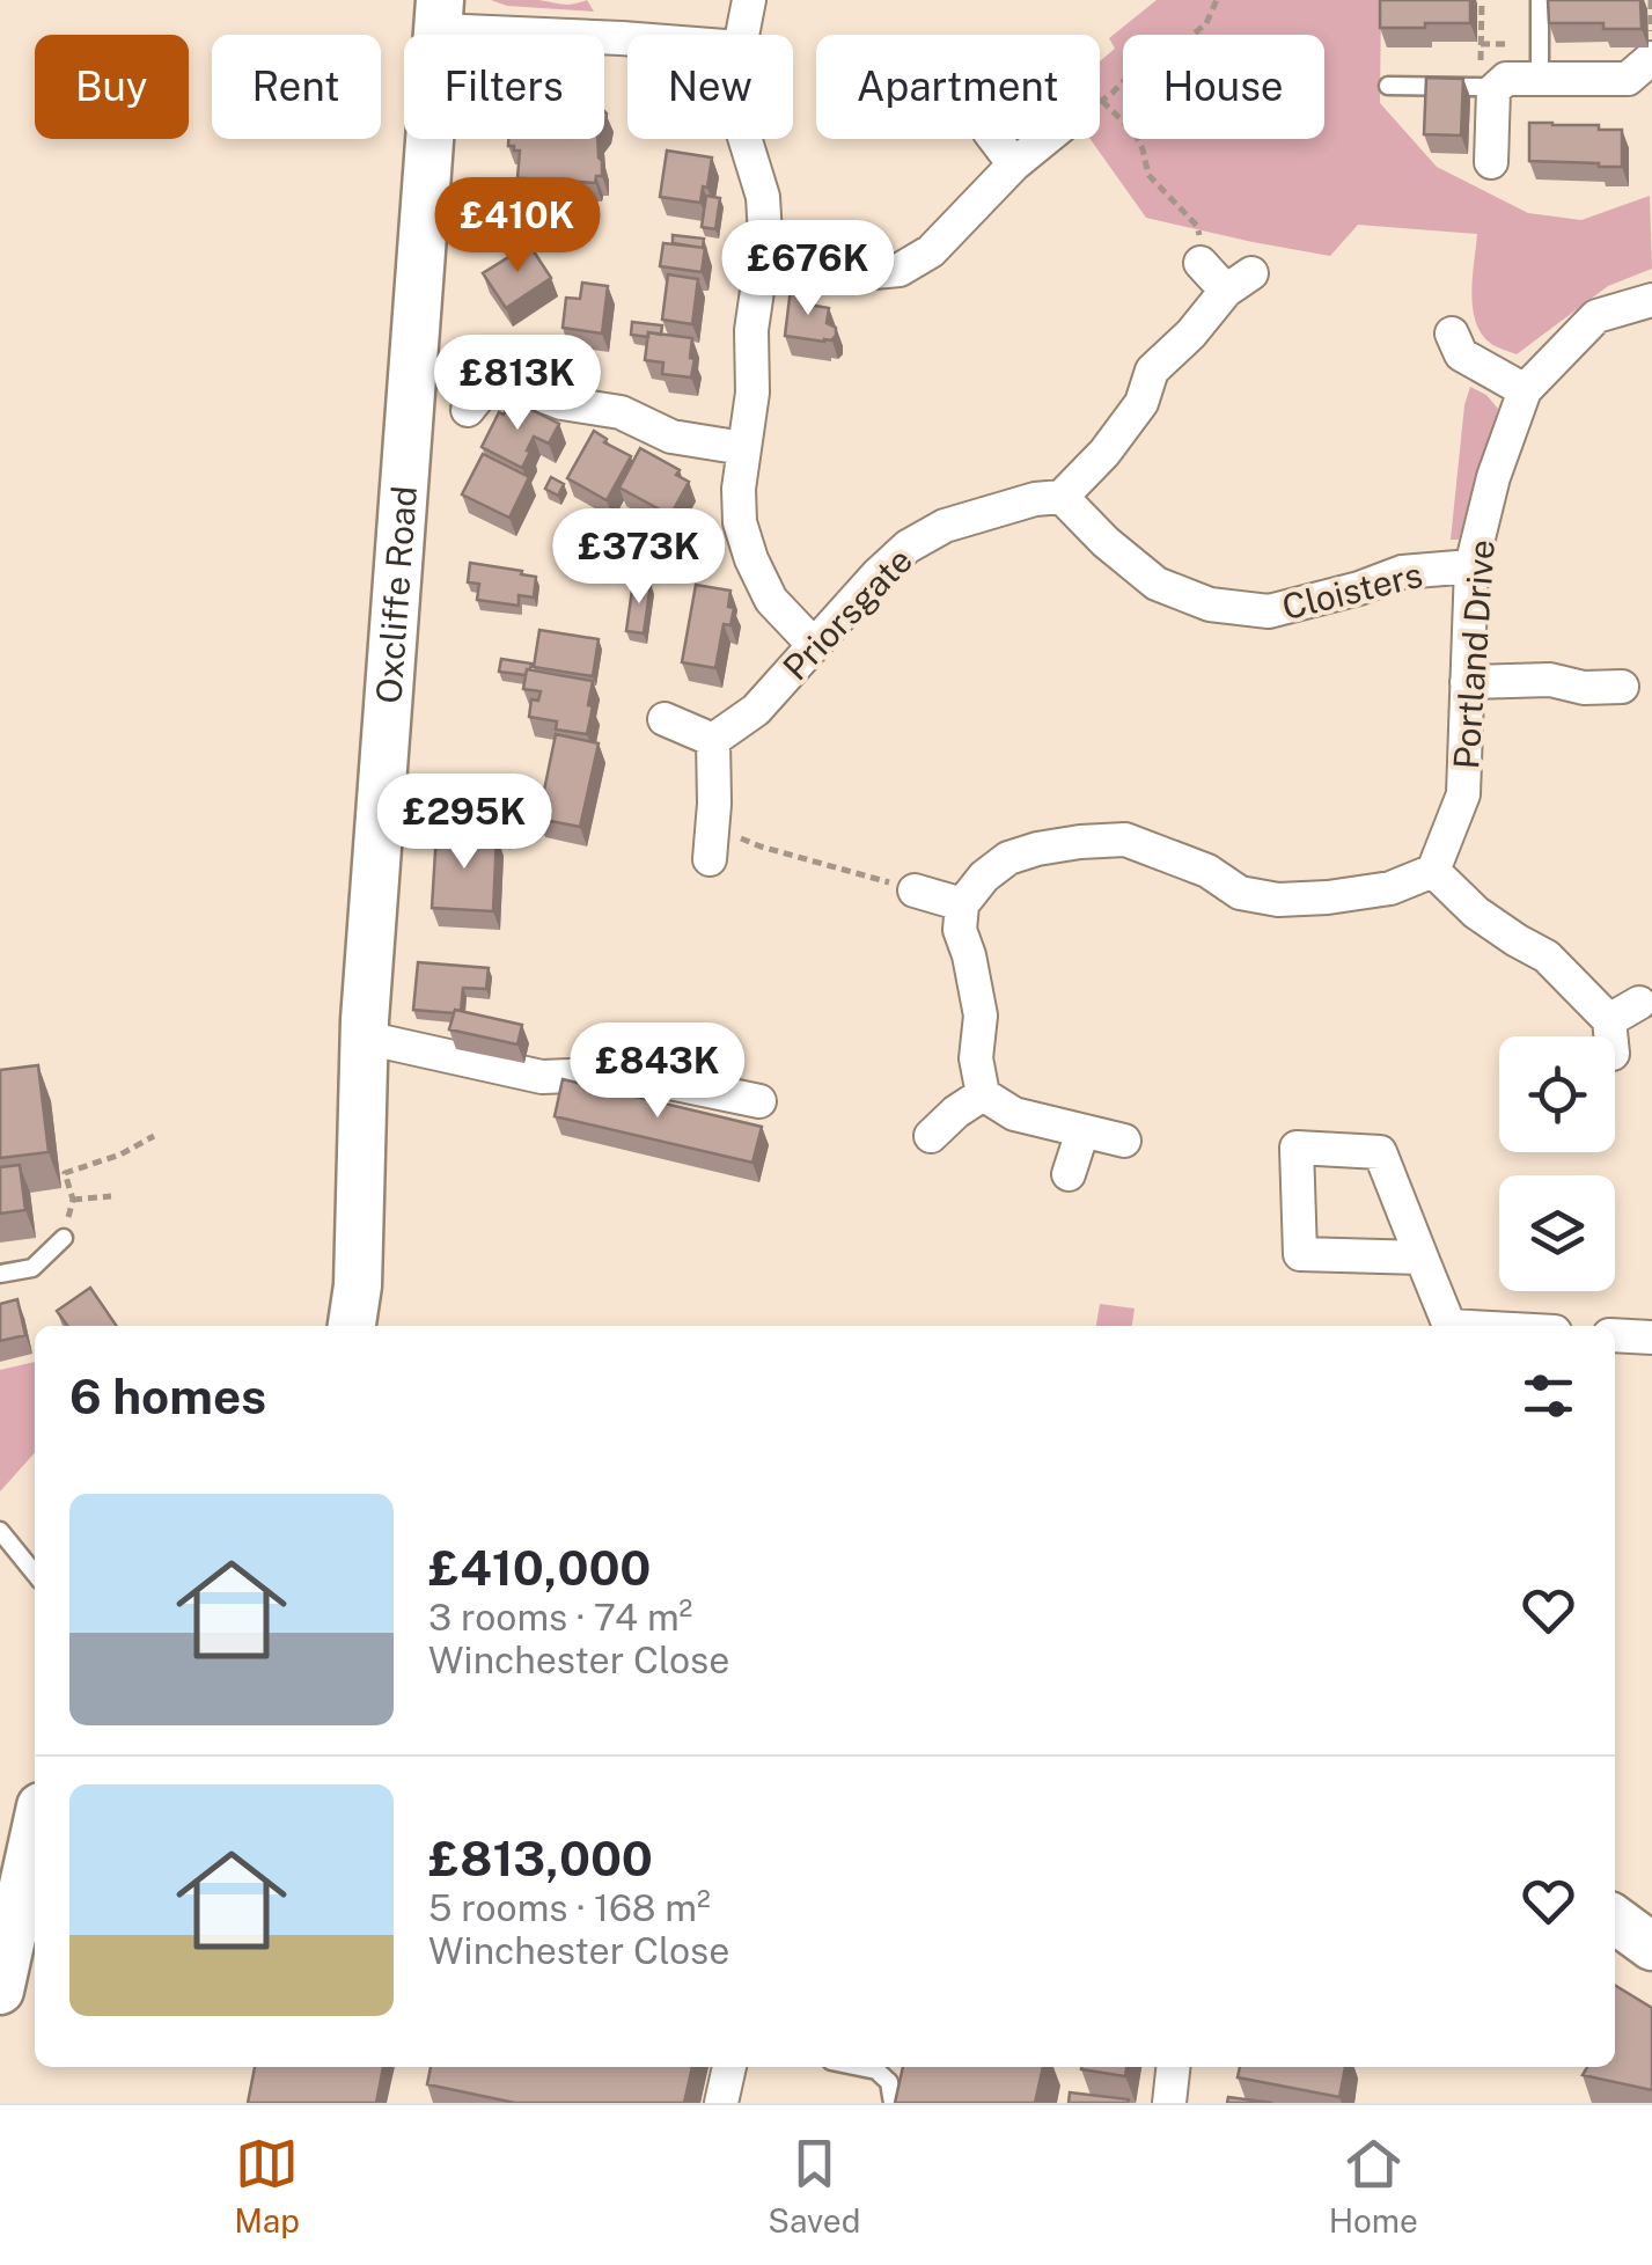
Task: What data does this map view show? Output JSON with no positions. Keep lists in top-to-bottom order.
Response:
{
  "streets": {
    "main road": ["Oxcliffe Road"],
    "street": ["Cloisters", "Priorsgate", "Portland Drive"]
  },
  "crossings": [
    ["Cloisters", "Priorsgate"],
    ["Cloisters", "Portland Drive"]
  ],
  "page": {
    "chip": [
      "Buy",
      "Rent",
      "Filters",
      "New",
      "Apartment",
      "House"
    ],
    "price": [
      "£410K",
      "£676K",
      "£813K",
      "£373K",
      "£295K",
      "£843K"
    ],
    "heading": "6 homes",
    "list": [
      {
        "name": "£410,000",
        "note": "3 rooms · 74 m² · Winchester Close"
      },
      {
        "name": "£813,000",
        "note": "5 rooms · 168 m² · Winchester Close"
      }
    ],
    "tabs": ["Map", "Saved", "Home"]
  }
}
